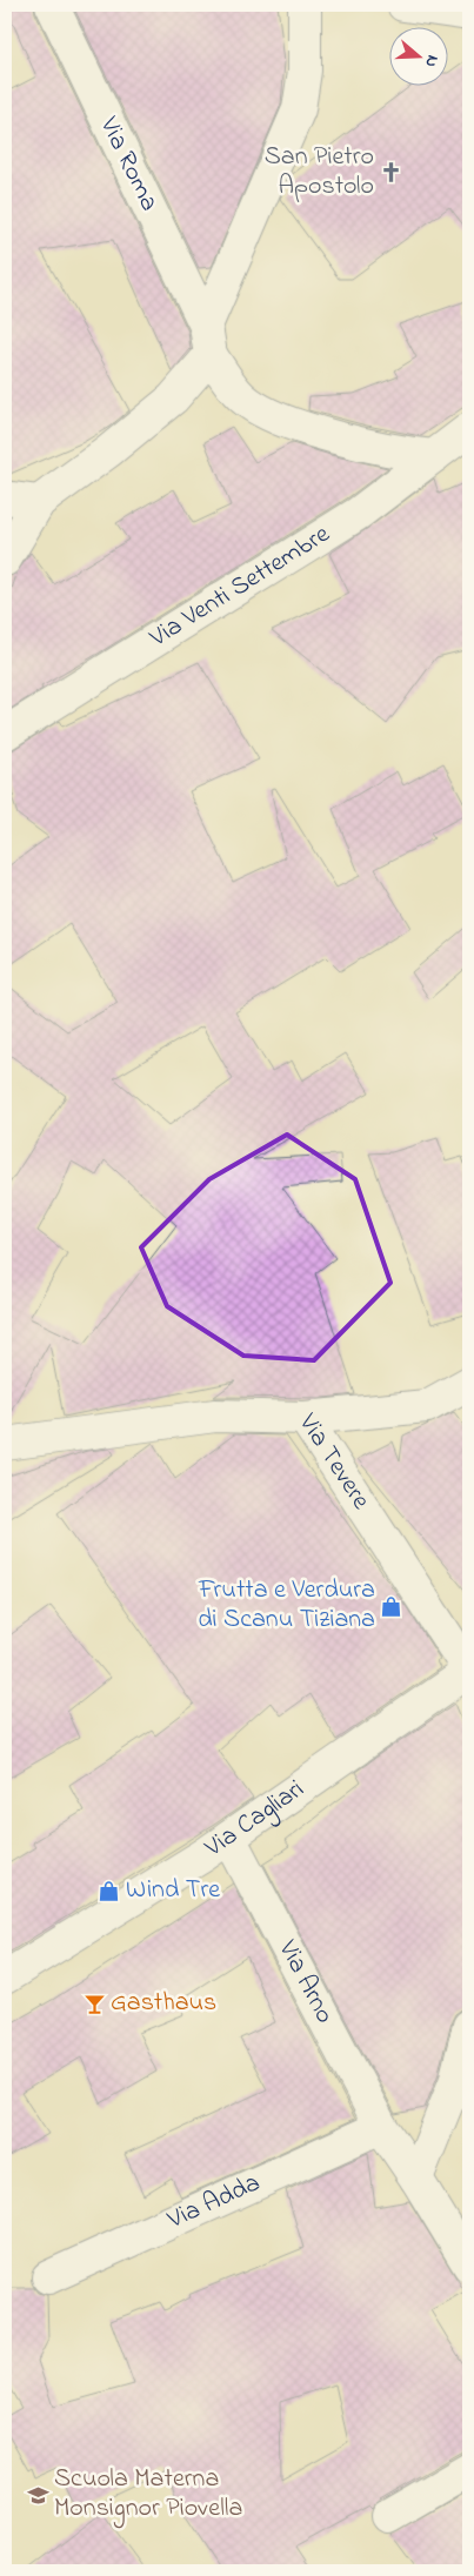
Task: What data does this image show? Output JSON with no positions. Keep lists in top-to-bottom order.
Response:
{
  "streets": {
    "street": [
      "Via Roma",
      "Via Venti Settembre",
      "Via Tevere",
      "Via Cagliari",
      "Via Arno",
      "Via Adda"
    ]
  },
  "crossings": [
    ["Via Roma", "Via Venti Settembre"],
    ["Via Tevere", "Via Cagliari"],
    ["Via Cagliari", "Via Arno"],
    ["Via Arno", "Via Adda"]
  ],
  "places": {
    "church": ["San Pietro Apostolo"],
    "shop": ["Frutta e Verdura di Scanu Tiziana", "Wind Tre"],
    "bar": ["Gasthaus"],
    "school or university": ["Scuola Materna Monsignor Piovella"]
  },
  "north": "right"
}
